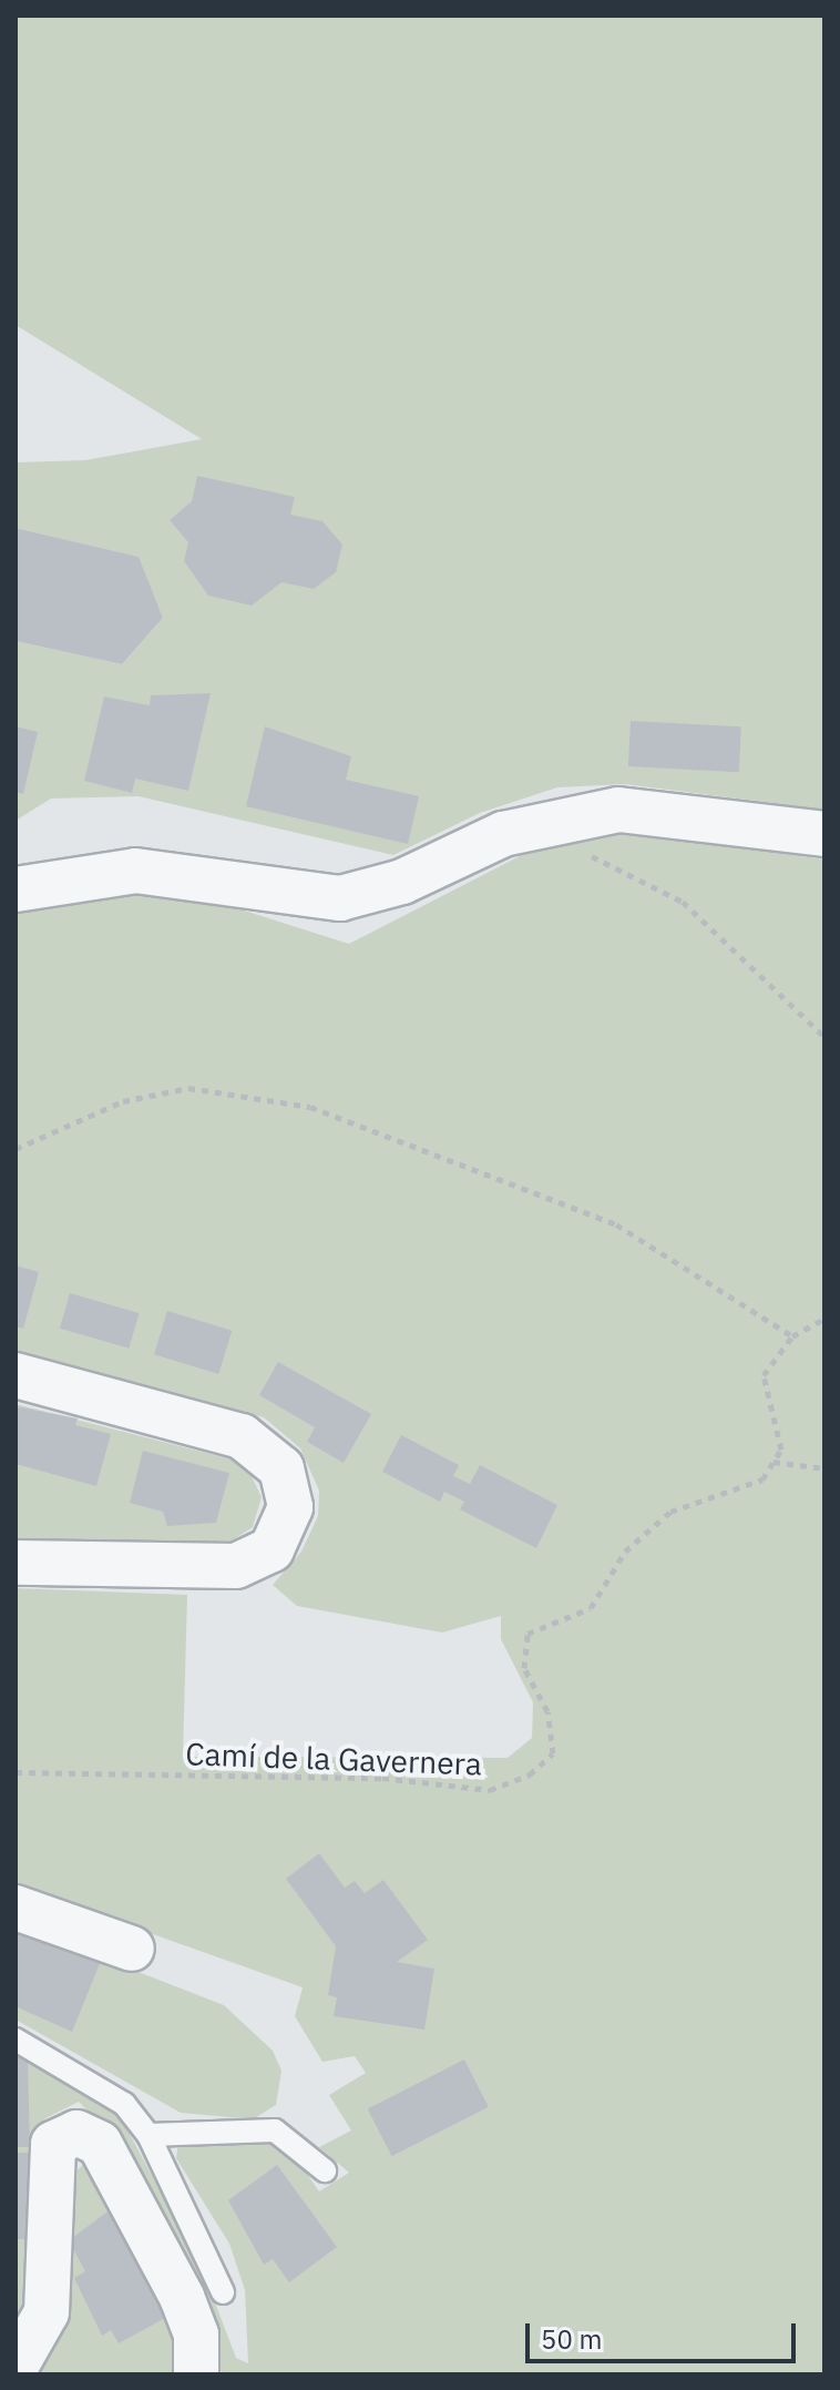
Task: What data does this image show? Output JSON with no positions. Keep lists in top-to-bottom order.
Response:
{
  "streets": {
    "path": ["Camí de la Gavernera"]
  },
  "scale_bar": "50 m"
}
